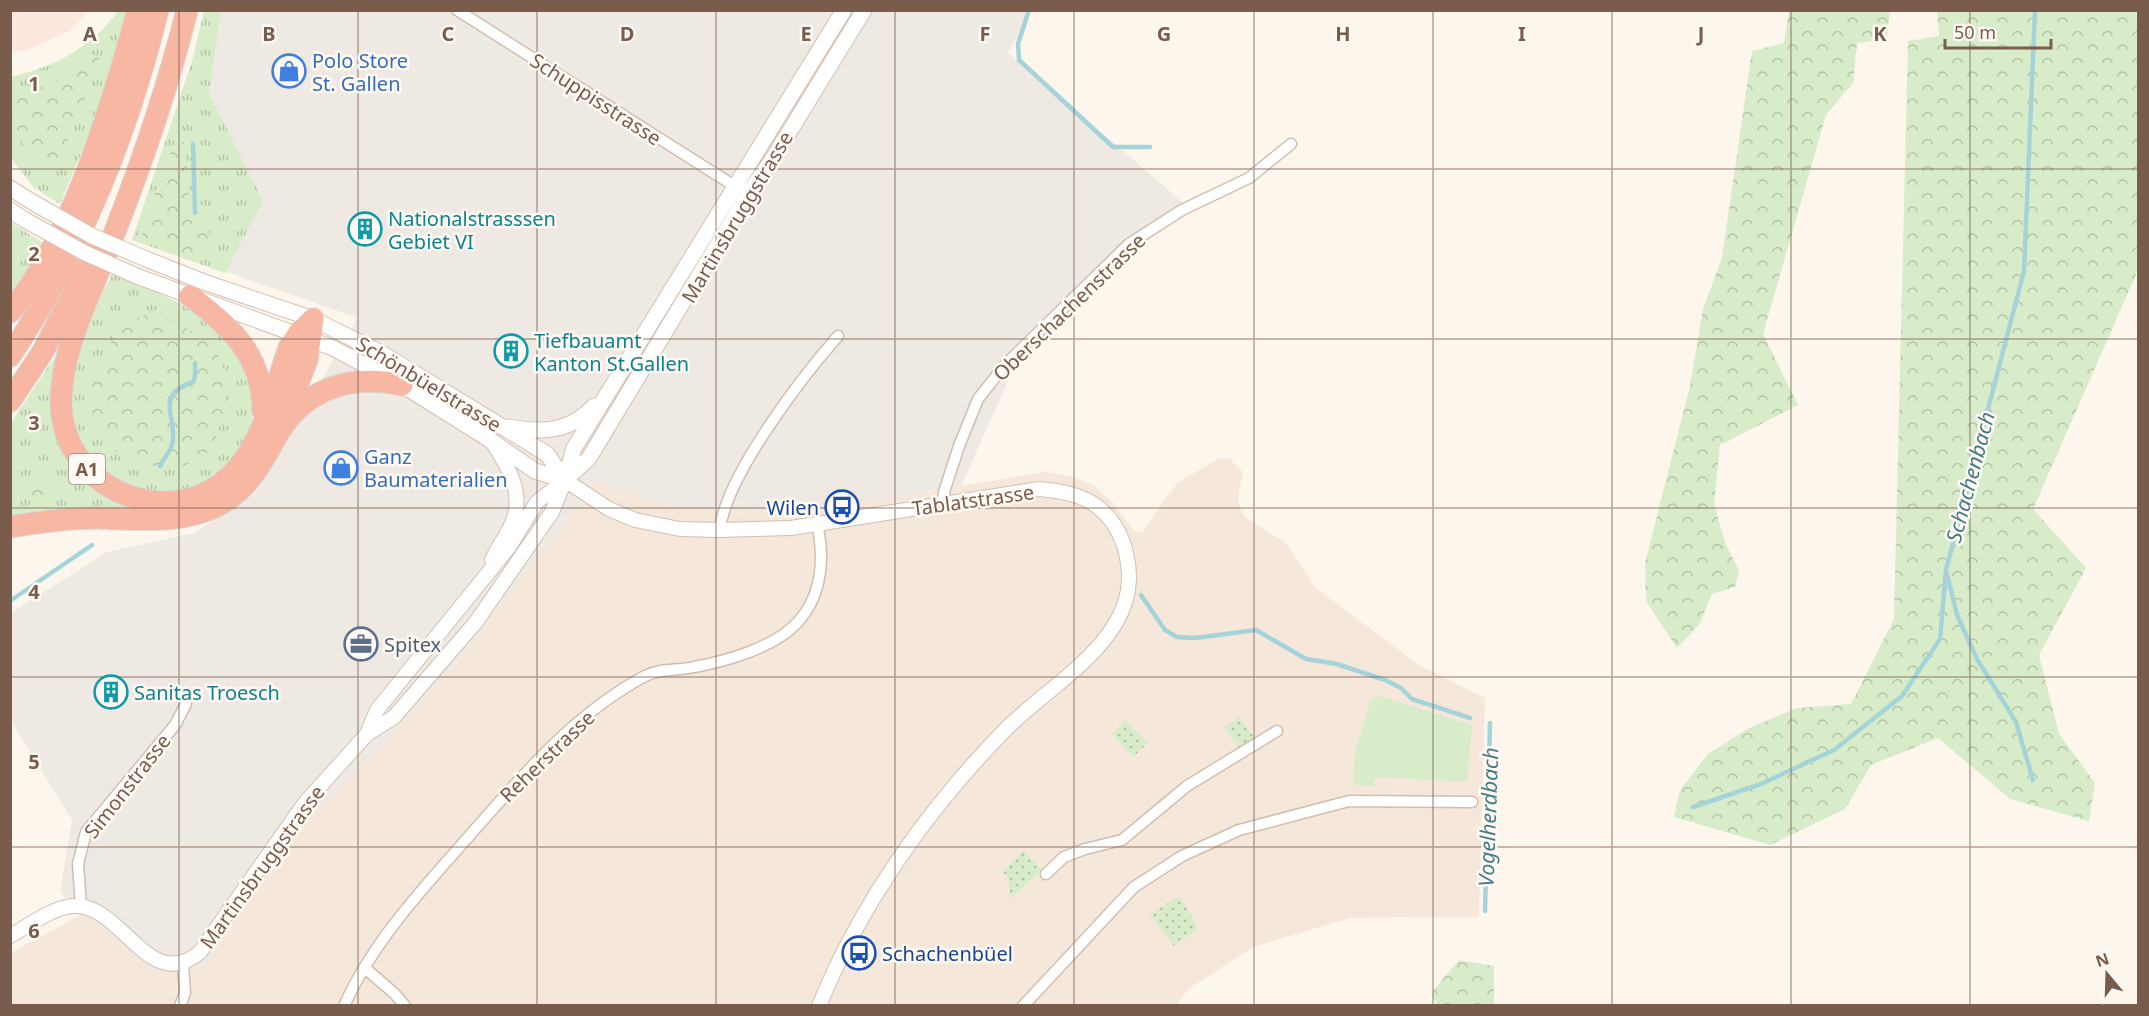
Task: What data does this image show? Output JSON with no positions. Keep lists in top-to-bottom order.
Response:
{
  "streets": {
    "highway": ["A1"],
    "main road": ["Martinsbruggstrasse", "Schönbüelstrasse"],
    "street": [
      "Schuppisstrasse",
      "Oberschachenstrasse",
      "Tablatstrasse",
      "Reherstrasse",
      "Simonstrasse"
    ]
  },
  "crossings": [
    ["Schuppisstrasse", "Martinsbruggstrasse"],
    ["Martinsbruggstrasse", "Schönbüelstrasse"],
    ["Martinsbruggstrasse", "Tablatstrasse"],
    ["Oberschachenstrasse", "Tablatstrasse"],
    ["Schönbüelstrasse", "A1"],
    ["Schönbüelstrasse", "Tablatstrasse"],
    ["Tablatstrasse", "Reherstrasse"]
  ],
  "water": ["Schachenbach", "Vogelherdbach"],
  "places": {
    "shop": ["Polo Store St. Gallen", "Ganz Baumaterialien"],
    "building": ["Nationalstrasssen Gebiet VI", "Tiefbauamt Kanton St.Gallen", "Sanitas Troesch"],
    "bus stop": ["Wilen", "Schachenbüel"],
    "office": ["Spitex"]
  },
  "scale_bar": "50 m",
  "north": "top",
  "grid": {
    "columns": [
      "A",
      "B",
      "C",
      "D",
      "E",
      "F",
      "G",
      "H",
      "I",
      "J",
      "K"
    ],
    "rows": [
      "1",
      "2",
      "3",
      "4",
      "5",
      "6"
    ]
  }
}
